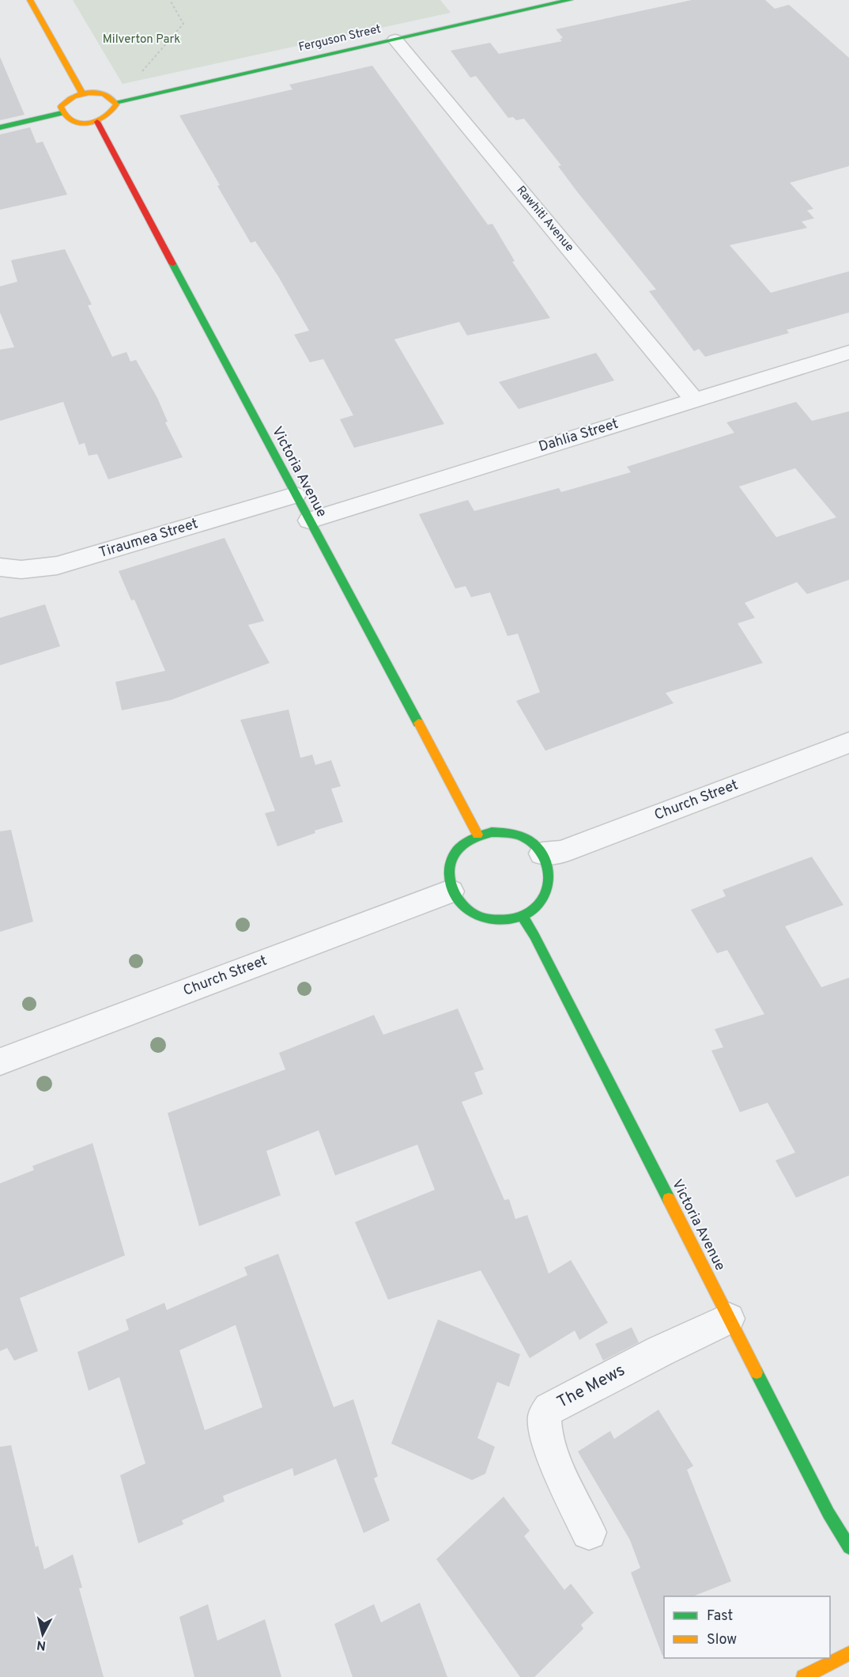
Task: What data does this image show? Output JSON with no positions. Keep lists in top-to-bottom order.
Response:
{
  "streets": {
    "main road": ["Ferguson Street", "Victoria Avenue"],
    "street": [
      "Rawhiti Avenue",
      "Dahlia Street",
      "Tiraumea Street",
      "Church Street",
      "The Mews"
    ]
  },
  "crossings": [
    ["Ferguson Street", "Rawhiti Avenue"],
    ["Rawhiti Avenue", "Dahlia Street"],
    ["Dahlia Street", "Victoria Avenue"],
    ["Victoria Avenue", "Tiraumea Street"],
    ["Victoria Avenue", "Church Street"],
    ["Victoria Avenue", "The Mews"]
  ],
  "parks": ["Milverton Park"],
  "legend": ["Fast", "Slow"],
  "north": "bottom"
}
